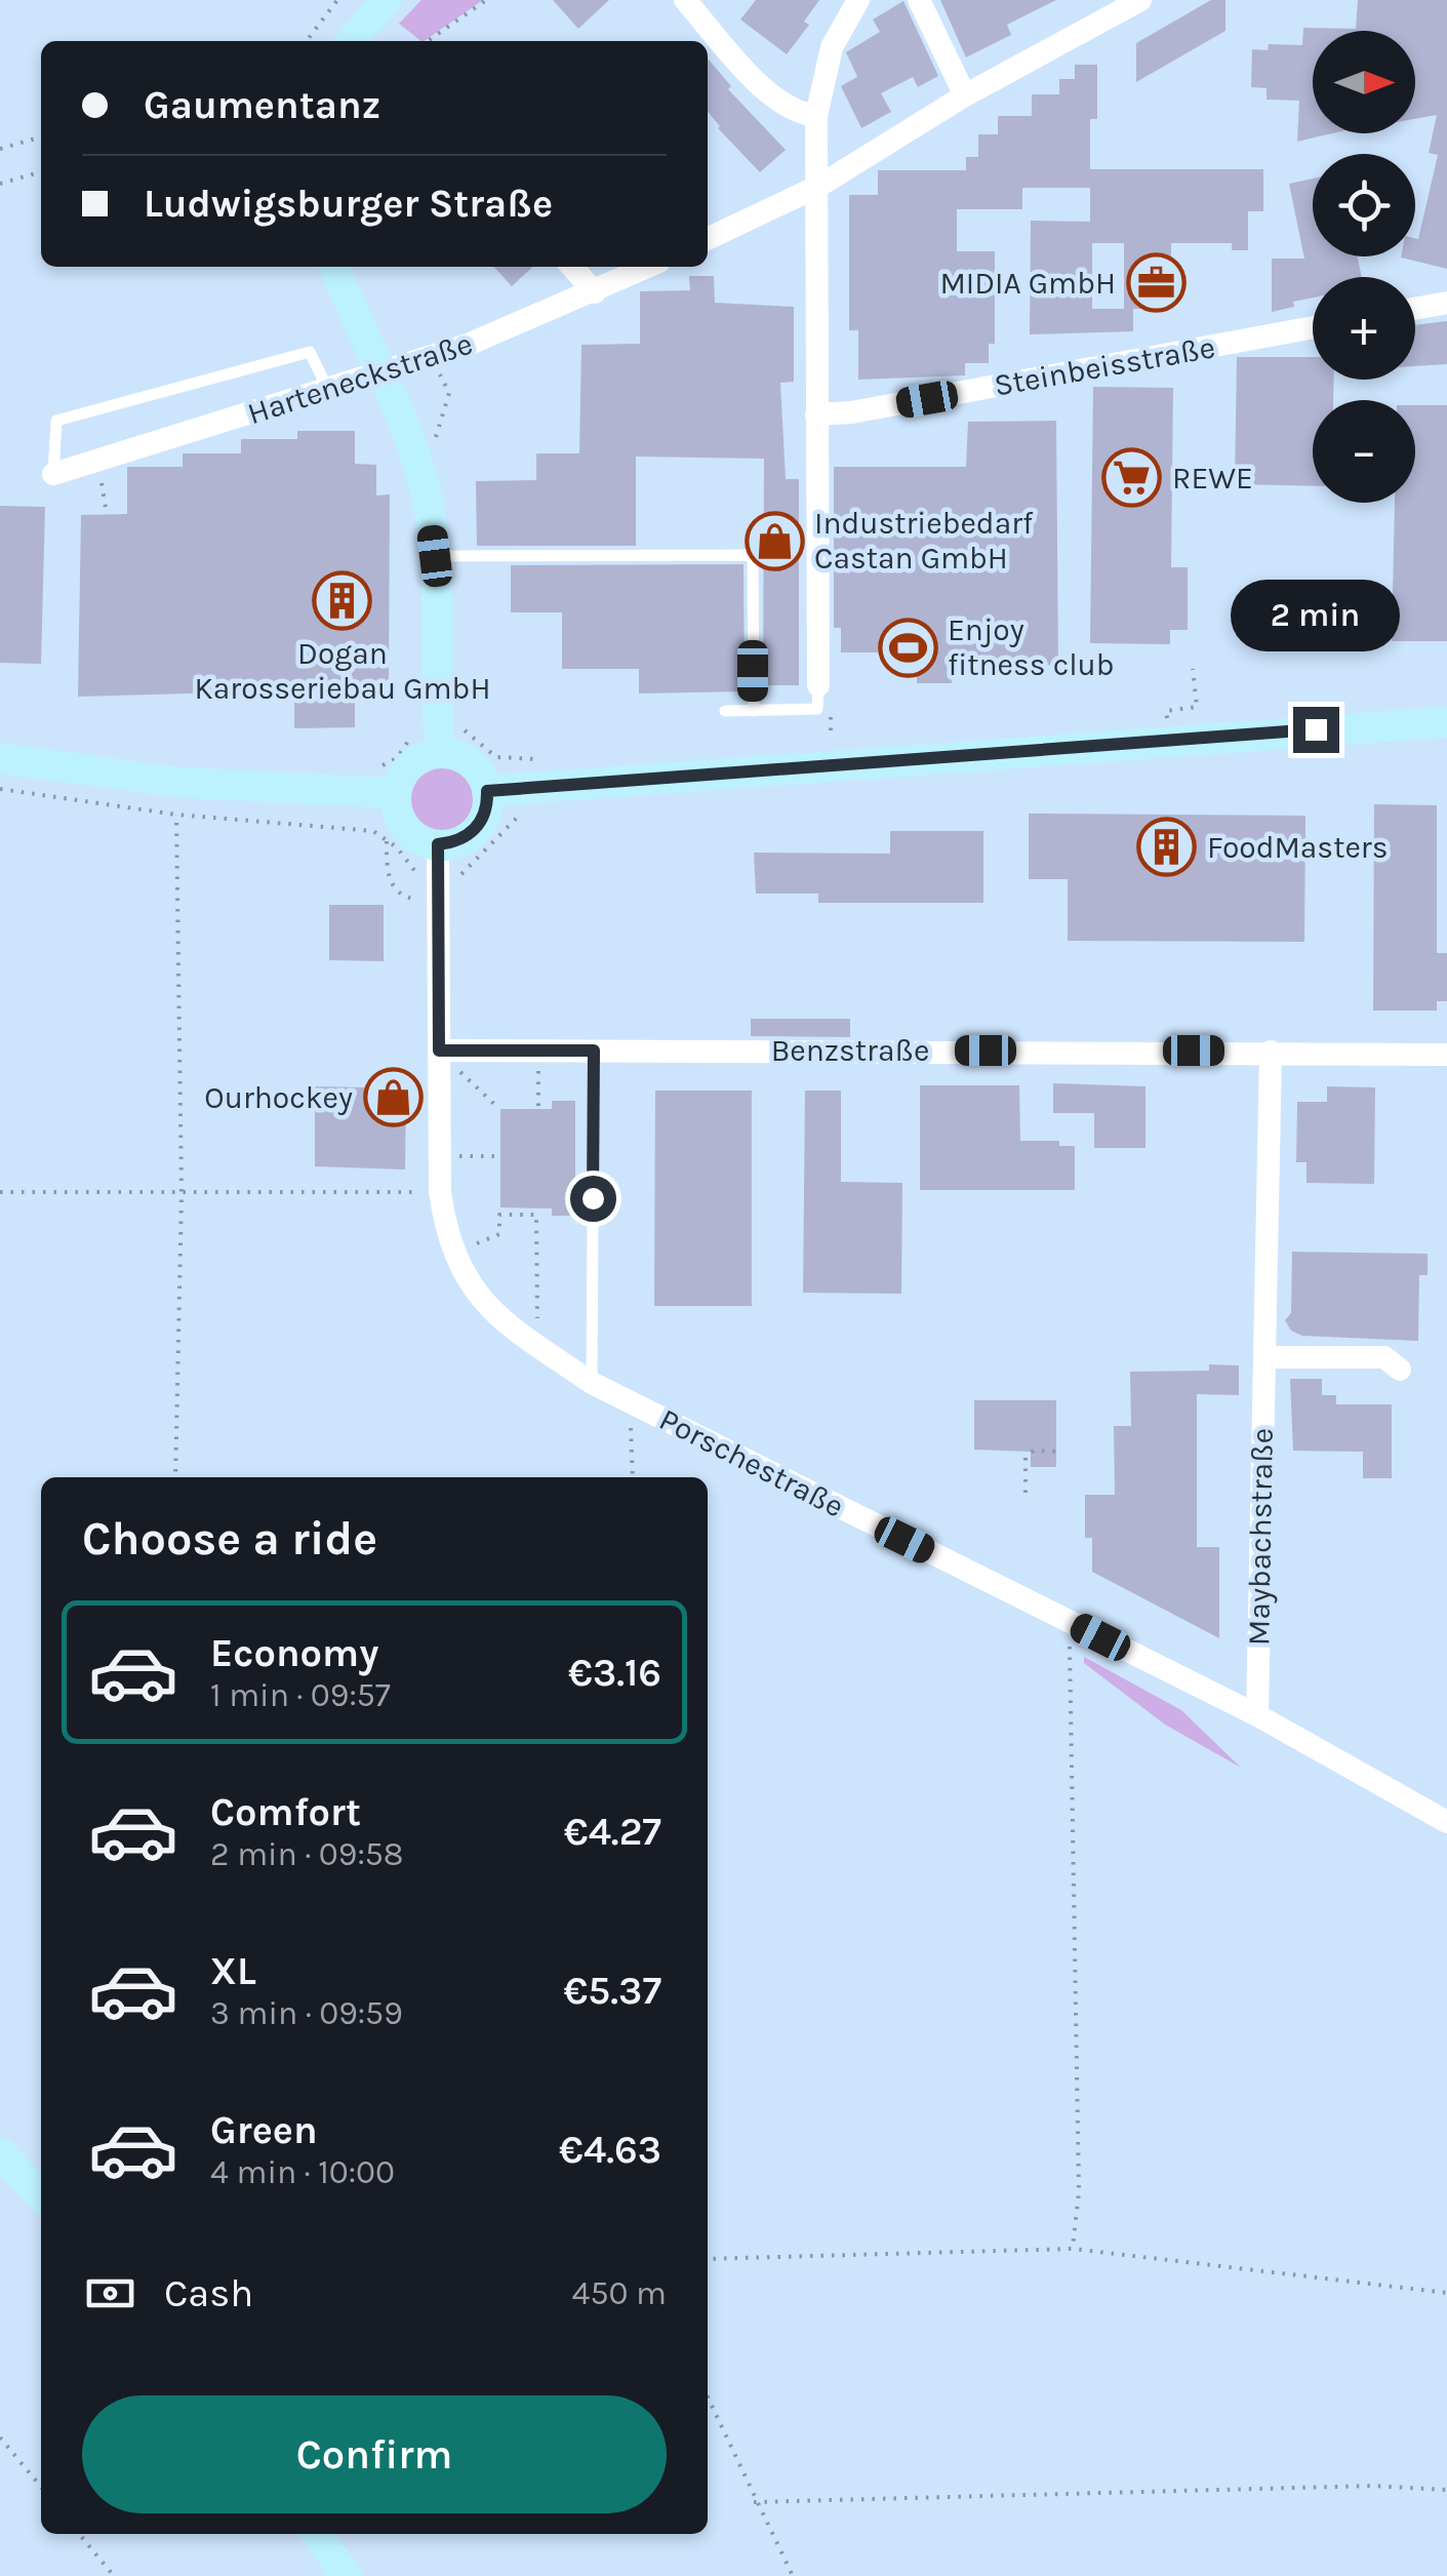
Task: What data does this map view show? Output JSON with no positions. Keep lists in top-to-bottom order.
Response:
{
  "streets": {
    "street": [
      "Steinbeisstraße",
      "Harteneckstraße",
      "Benzstraße",
      "Porschestraße",
      "Maybachstraße"
    ]
  },
  "crossings": [
    ["Benzstraße", "Porschestraße"],
    ["Benzstraße", "Maybachstraße"],
    ["Porschestraße", "Maybachstraße"]
  ],
  "places": {
    "office": ["MIDIA GmbH"],
    "supermarket": ["REWE"],
    "shop": ["Industriebedarf Castan GmbH", "Ourhockey"],
    "building": ["Dogan Karosseriebau GmbH", "FoodMasters"],
    "sports": ["Enjoy fitness club"]
  },
  "north": "right",
  "page": {
    "map_buttons": ["+", "−"],
    "banner": ["Gaumentanz", "Ludwigsburger Straße"],
    "bubble": "2 min",
    "heading": "Choose a ride",
    "list": [
      {
        "name": "Economy",
        "note": "1 min · 09:57",
        "value": "€3.16"
      },
      {
        "name": "Comfort",
        "note": "2 min · 09:58",
        "value": "€4.27"
      },
      {
        "name": "XL",
        "note": "3 min · 09:59",
        "value": "€5.37"
      },
      {
        "name": "Green",
        "note": "4 min · 10:00",
        "value": "€4.63"
      }
    ],
    "pay": ["Cash", "450 m"],
    "buttons": "Confirm"
  }
}
